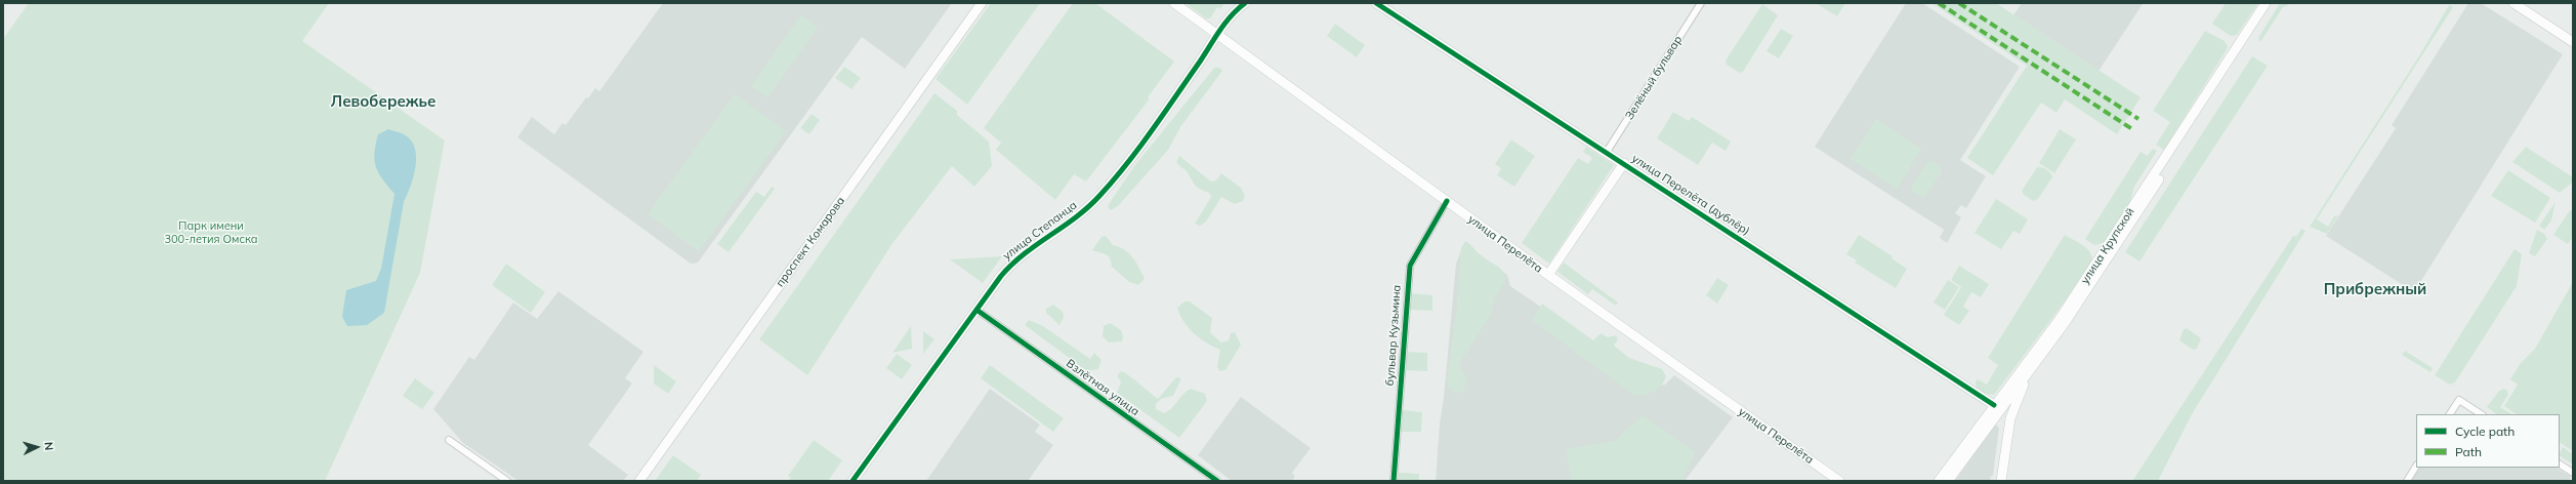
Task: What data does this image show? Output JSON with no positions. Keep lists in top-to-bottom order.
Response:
{
  "streets": {
    "main road": [
      "улица Перелёта (дублёр)",
      "улица Степанца",
      "проспект Комарова",
      "улица Перелёта",
      "улица Крупской"
    ],
    "street": ["Зелёный бульвар", "бульвар Кузьмина", "Взлётная улица"]
  },
  "crossings": [
    ["Зелёный бульвар", "улица Перелёта (дублёр)"],
    ["улица Перелёта (дублёр)", "улица Крупской"],
    ["улица Степанца", "улица Перелёта"],
    ["улица Степанца", "Взлётная улица"],
    ["улица Перелёта", "бульвар Кузьмина"]
  ],
  "districts": ["Левобережье", "Прибрежный"],
  "parks": ["Парк имени 300-летия Омска"],
  "legend": ["Cycle path", "Path"],
  "north": "right"
}
